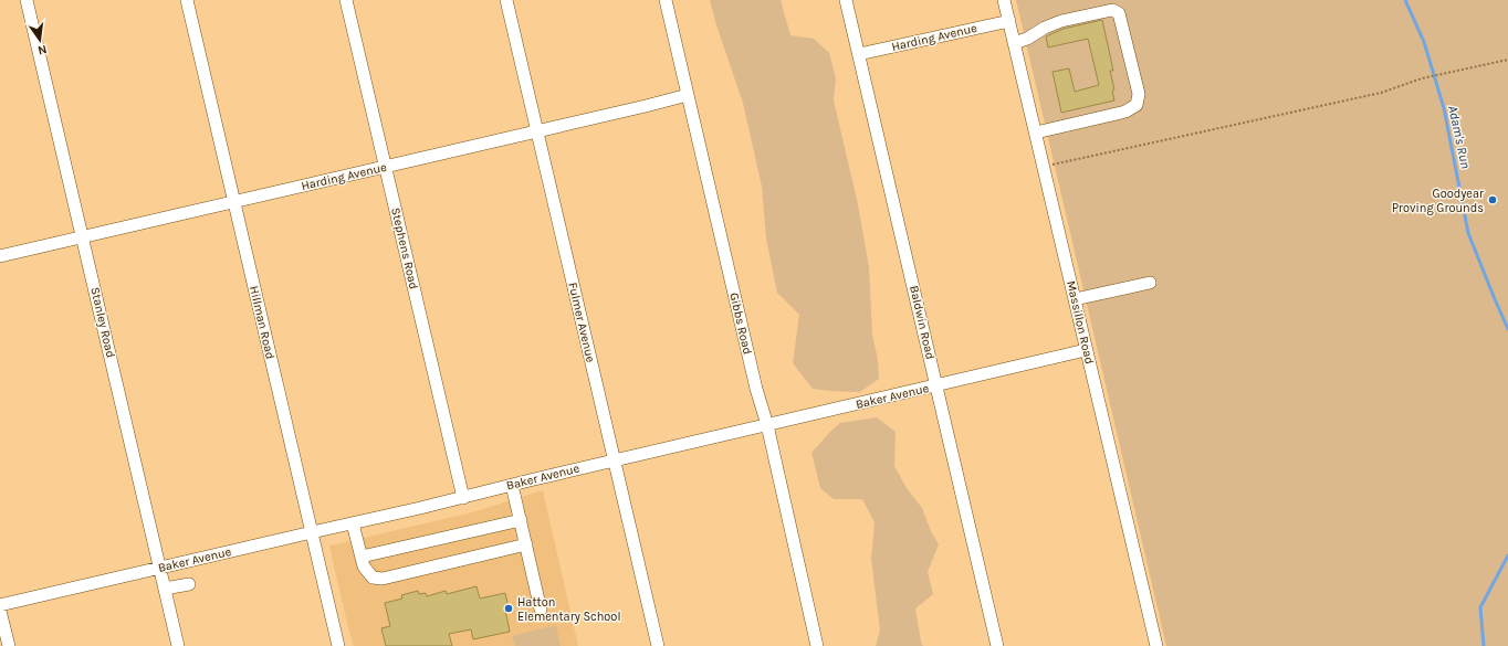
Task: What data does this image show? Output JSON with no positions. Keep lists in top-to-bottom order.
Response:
{
  "streets": {
    "street": [
      "Harding Avenue",
      "Stephens Road",
      "Stanley Road",
      "Hillman Road",
      "Fulmer Avenue",
      "Baldwin Road",
      "Massillon Road",
      "Gibbs Road",
      "Baker Avenue"
    ]
  },
  "crossings": [
    ["Harding Avenue", "Stephens Road"],
    ["Harding Avenue", "Stanley Road"],
    ["Harding Avenue", "Hillman Road"],
    ["Harding Avenue", "Fulmer Avenue"],
    ["Harding Avenue", "Baldwin Road"],
    ["Harding Avenue", "Massillon Road"],
    ["Harding Avenue", "Gibbs Road"],
    ["Stephens Road", "Baker Avenue"],
    ["Stanley Road", "Baker Avenue"],
    ["Hillman Road", "Baker Avenue"],
    ["Fulmer Avenue", "Baker Avenue"],
    ["Baldwin Road", "Baker Avenue"],
    ["Massillon Road", "Baker Avenue"],
    ["Gibbs Road", "Baker Avenue"]
  ],
  "water": ["Adam's Run"],
  "places": ["Goodyear Proving Grounds", "Hatton Elementary School"],
  "north": "bottom"
}
